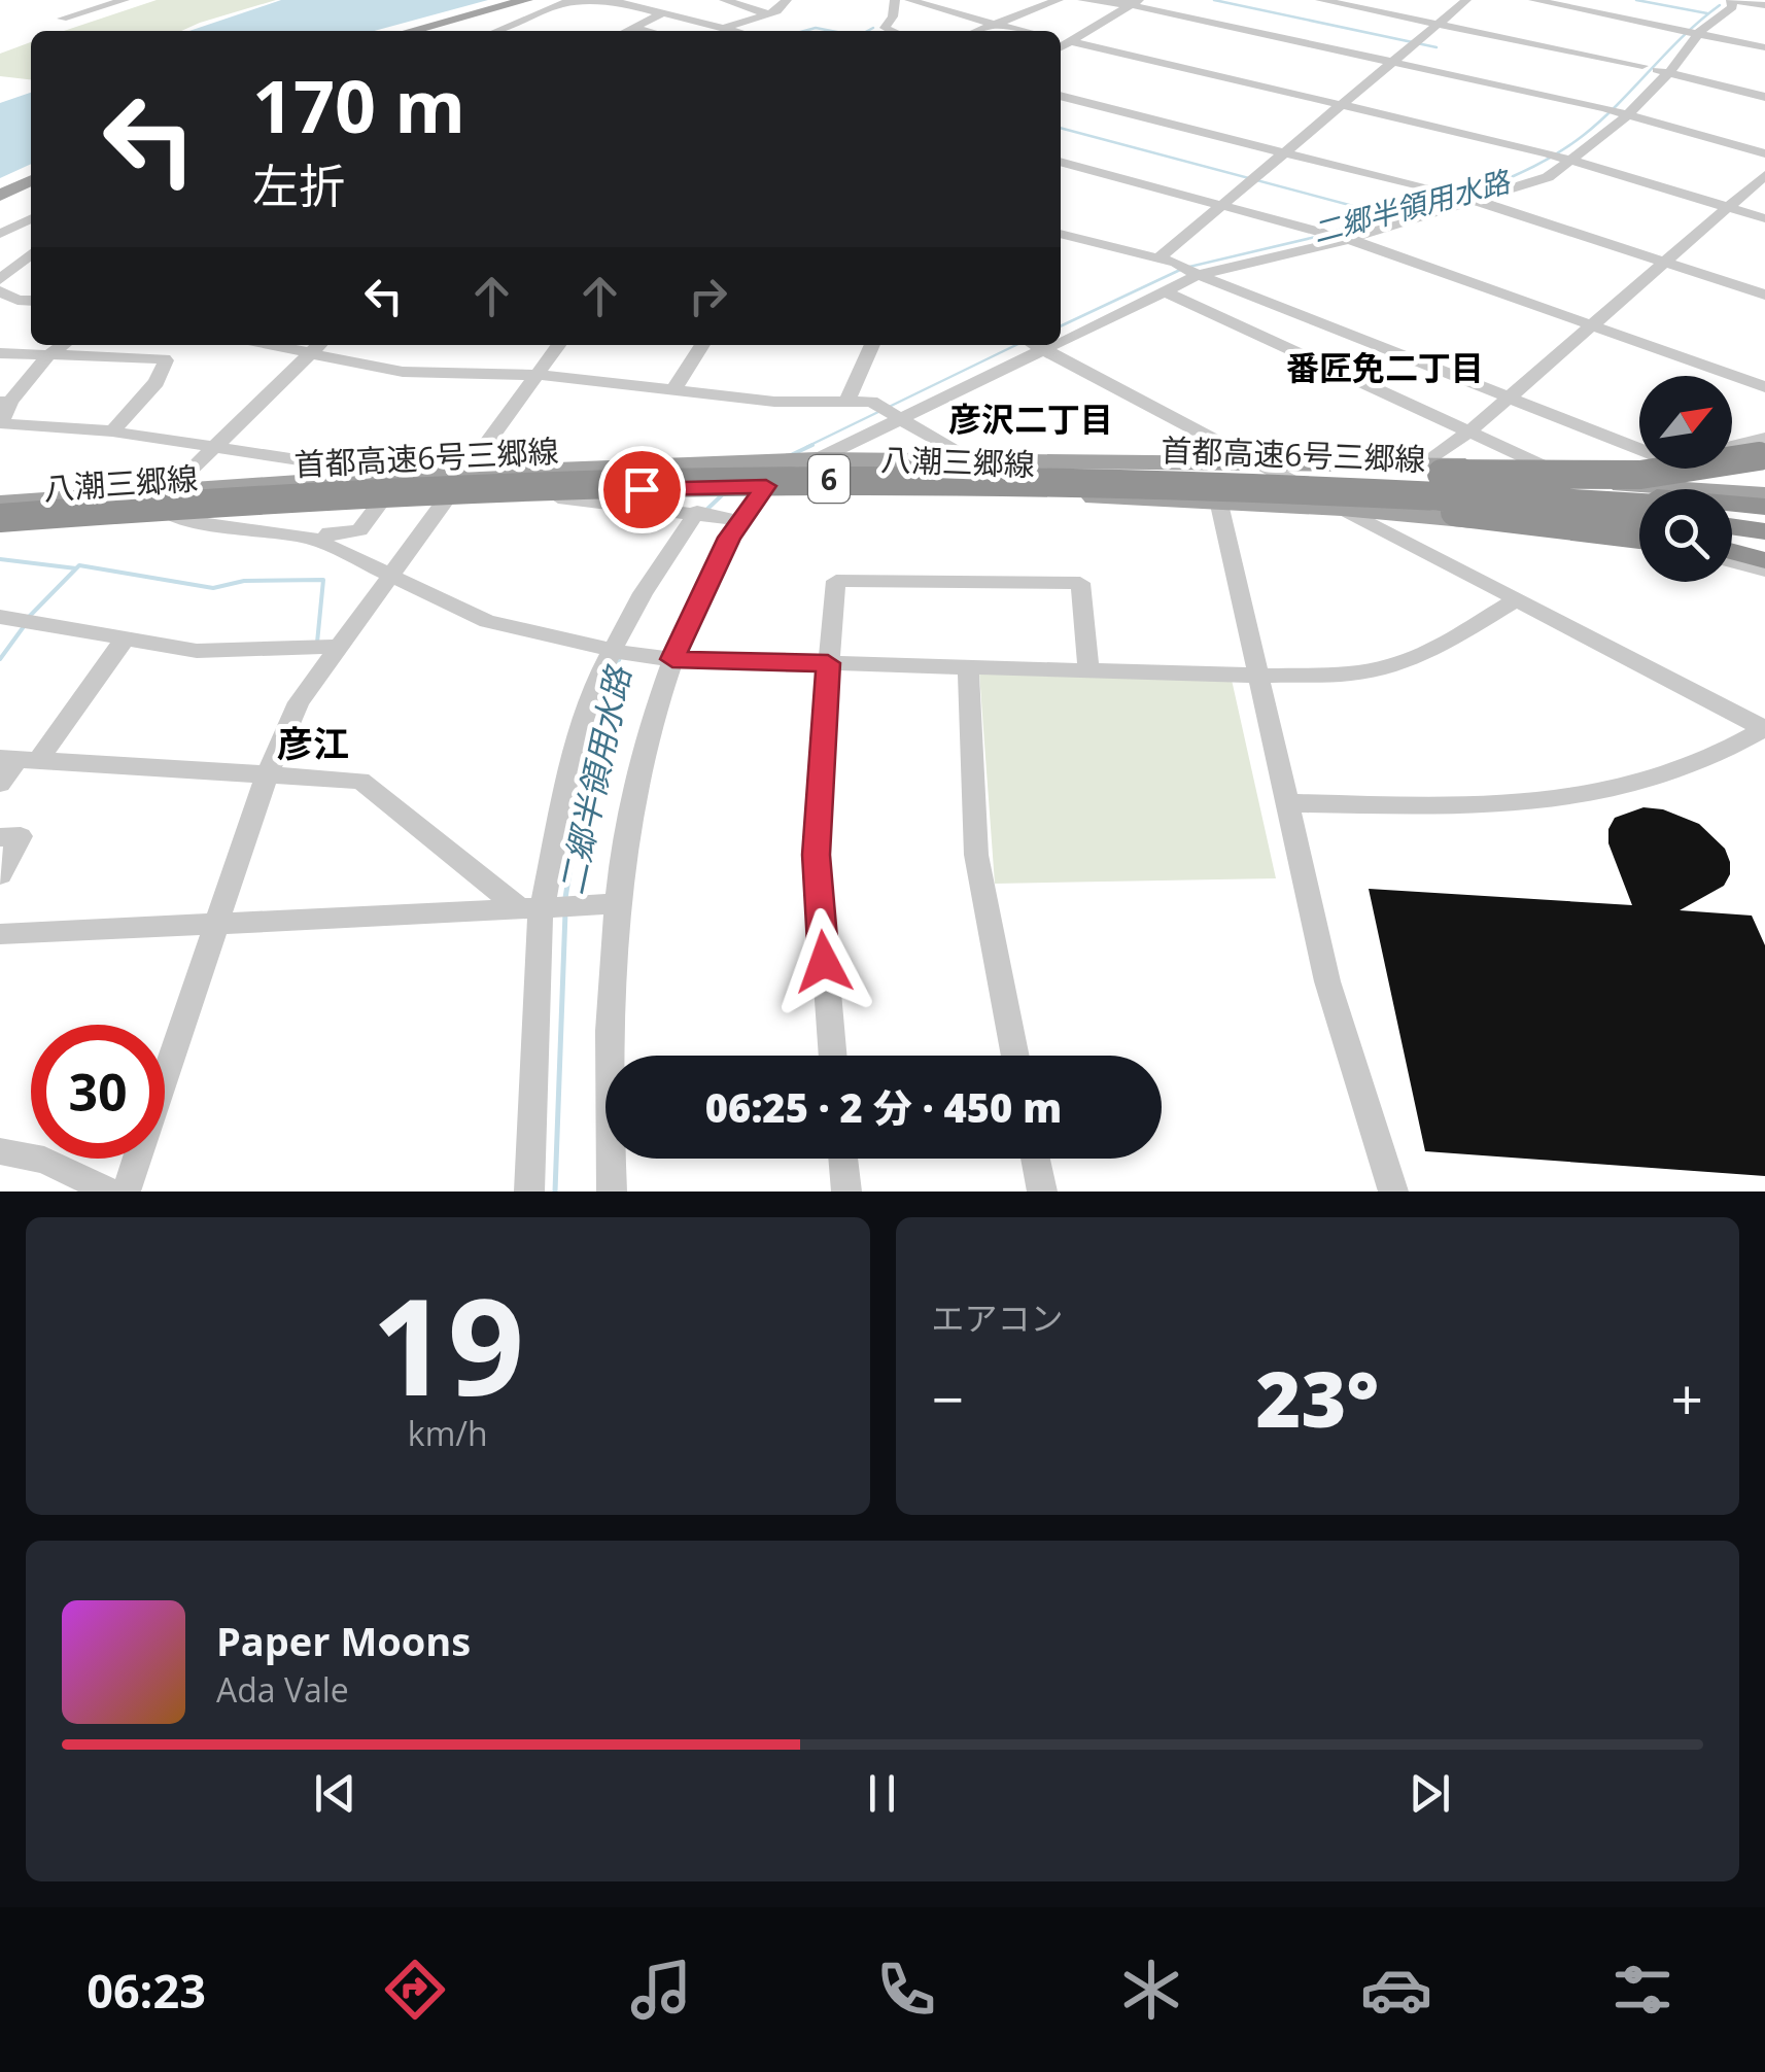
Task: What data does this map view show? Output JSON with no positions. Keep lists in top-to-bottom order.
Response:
{
  "streets": {
    "highway": ["首都高速6号三郷線", "6"],
    "main road": ["八潮三郷線"]
  },
  "crossings": [
    ["首都高速6号三郷線", "八潮三郷線"],
    ["八潮三郷線", "6"]
  ],
  "districts": ["番匠免二丁目", "彦沢二丁目", "彦江"],
  "water": ["二郷半領用水路"],
  "north": "top right",
  "page": {
    "turn": ["170 m", "左折"],
    "limit": "30",
    "trip": "06:25 · 2 分 · 450 m",
    "tile": [
      ["19", "km/h"],
      "エアコン"
    ],
    "heat": ["−", "23°", "+"],
    "song": ["Paper Moons", "Ada Vale"],
    "tabs": "06:23"
  }
}
